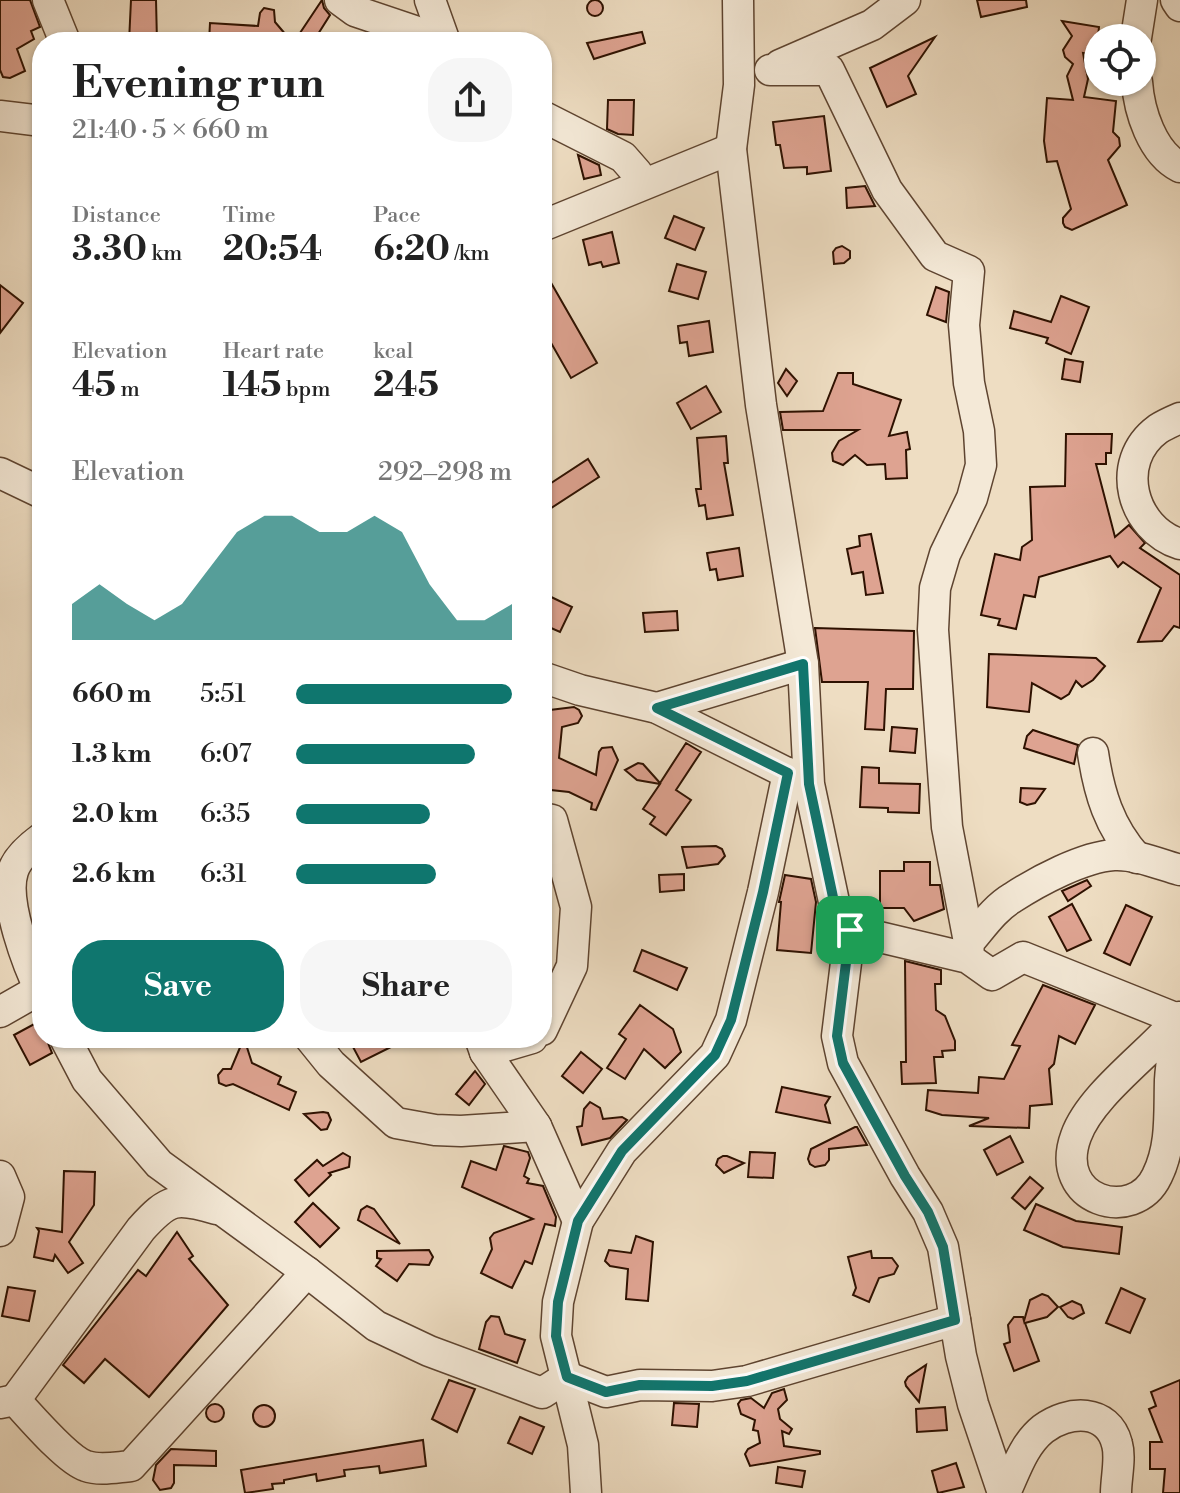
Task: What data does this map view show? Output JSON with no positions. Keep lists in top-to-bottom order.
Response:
{
  "page": {
    "heading": ["Evening run", "21:40 · 5 × 660 m"],
    "stats": [
      ["Distance", "3.30 km"],
      ["Time", "20:54"],
      ["Pace", "6:20 /km"],
      ["Elevation", "45 m"],
      ["Heart rate", "145 bpm"],
      ["kcal", "245"]
    ],
    "chart": ["Elevation", "292–298 m"],
    "list": [
      {
        "name": "660 m",
        "note": "5:51"
      },
      {
        "name": "1.3 km",
        "note": "6:07"
      },
      {
        "name": "2.0 km",
        "note": "6:35"
      },
      {
        "name": "2.6 km",
        "note": "6:31"
      }
    ],
    "buttons": ["Save", "Share"]
  }
}
